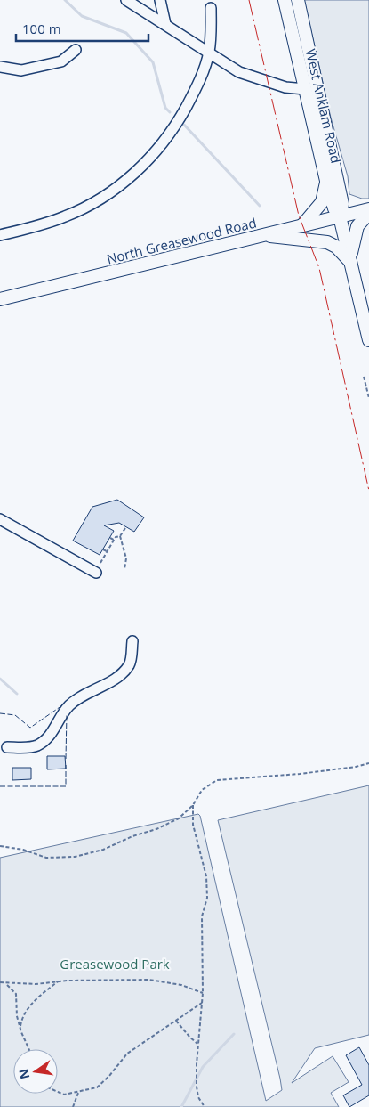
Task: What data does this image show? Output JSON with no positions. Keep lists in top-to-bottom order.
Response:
{
  "streets": {
    "main road": ["West Anklam Road", "North Greasewood Road"]
  },
  "crossings": [
    ["West Anklam Road", "North Greasewood Road"]
  ],
  "parks": ["Greasewood Park"],
  "scale_bar": "100 m",
  "north": "left"
}
